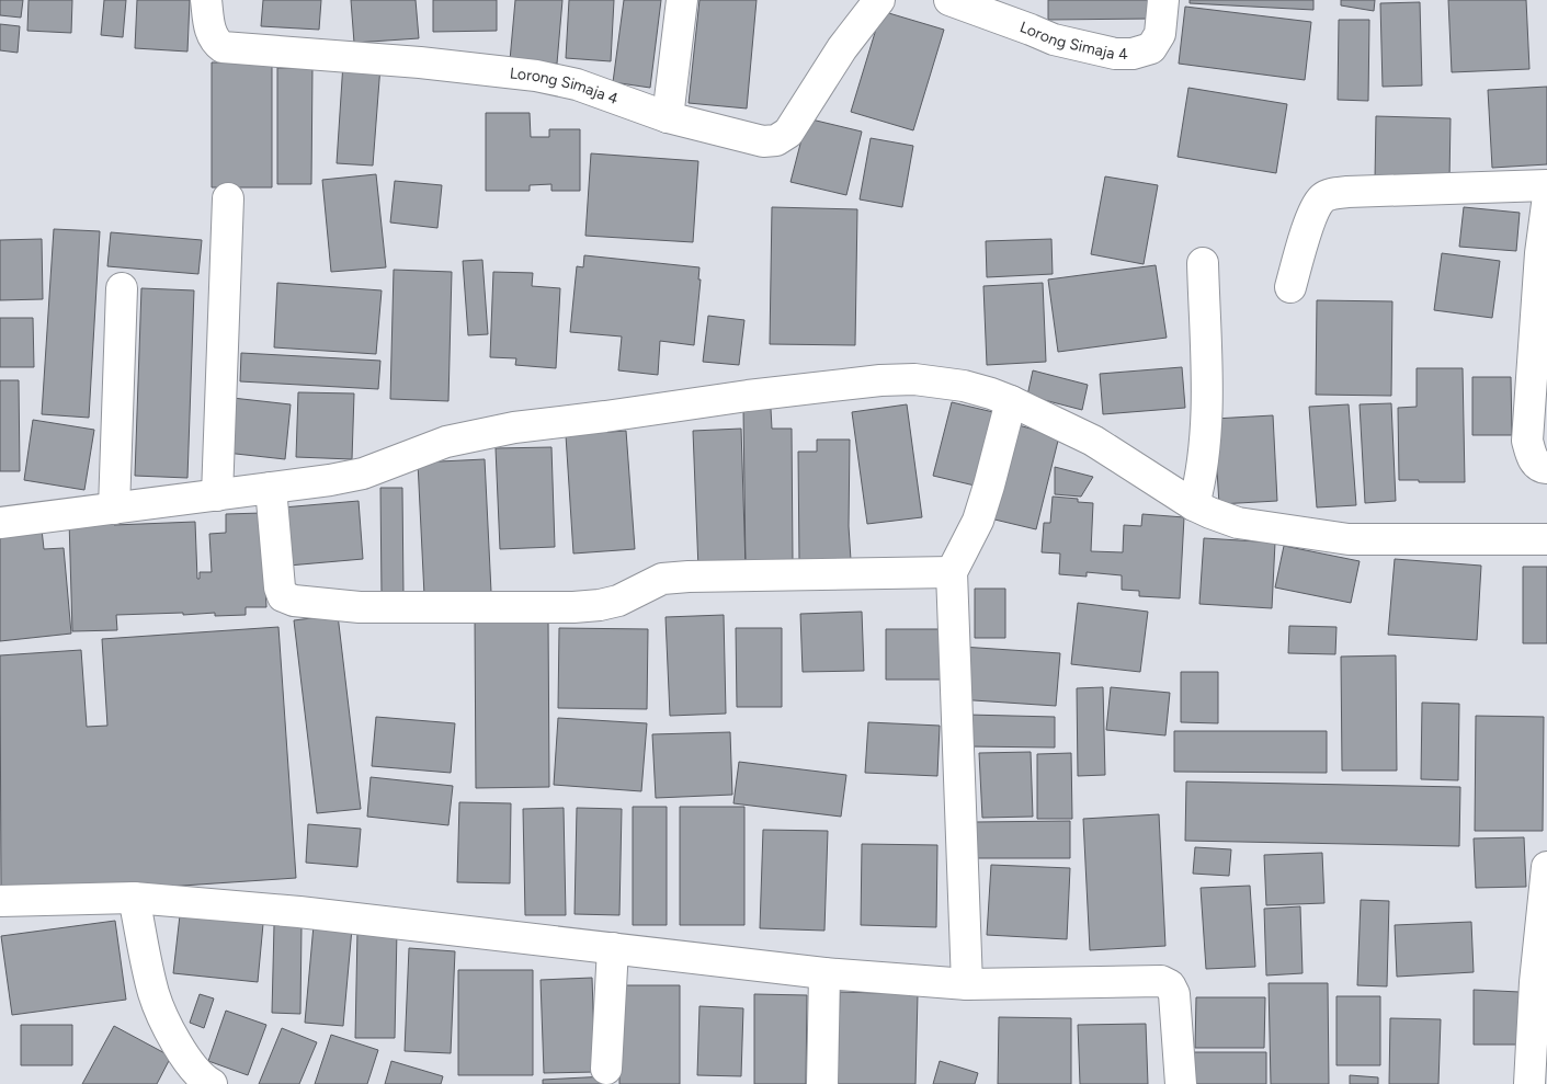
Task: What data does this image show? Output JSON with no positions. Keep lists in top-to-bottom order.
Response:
{
  "streets": {
    "street": ["Lorong Simaja 4"]
  }
}
